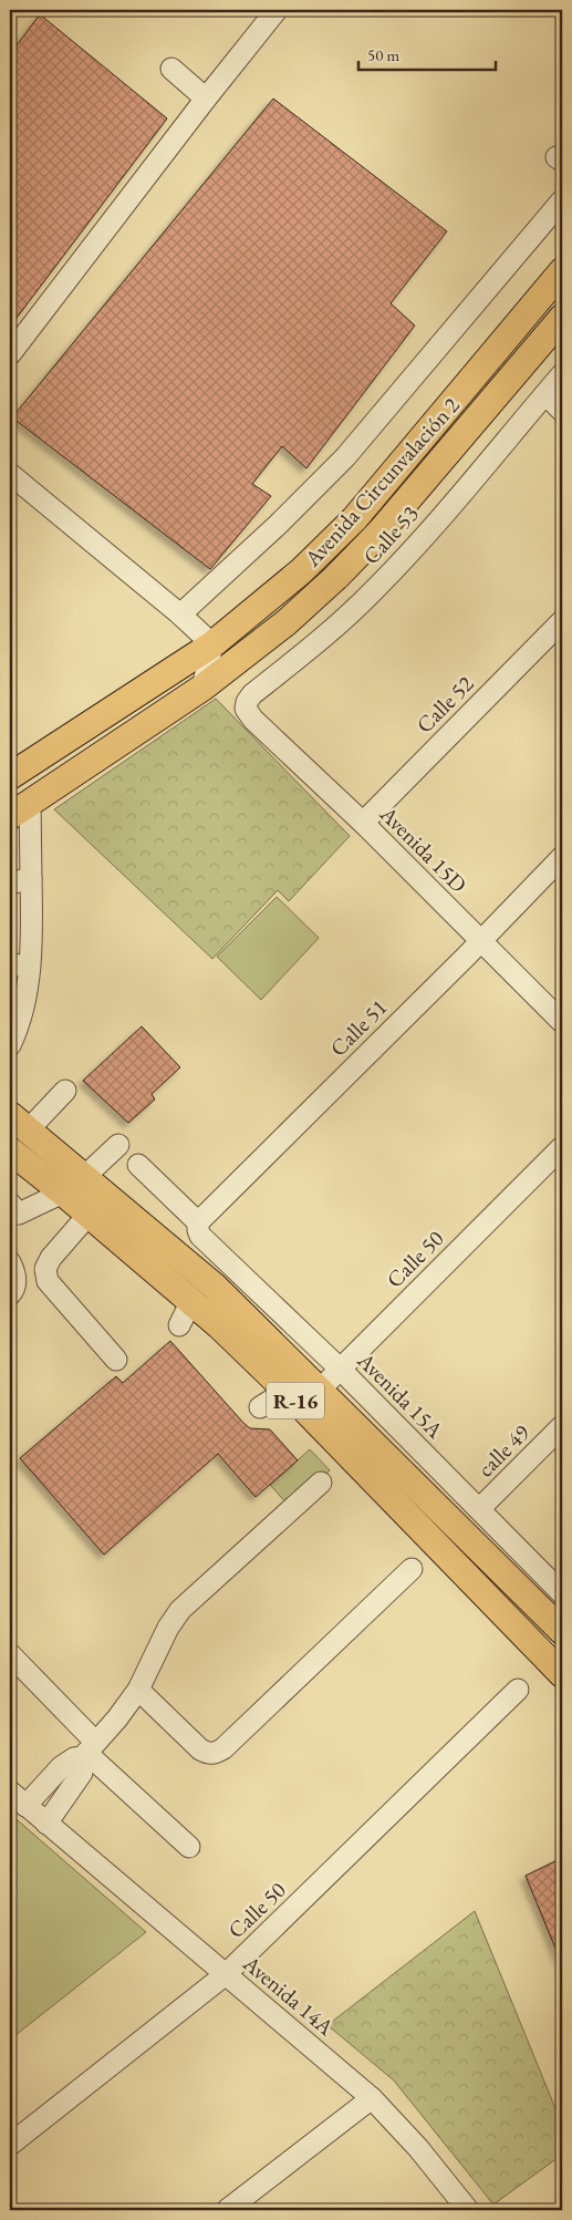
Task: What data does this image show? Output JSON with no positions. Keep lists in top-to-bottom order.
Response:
{
  "streets": {
    "main road": ["Avenida Circunvalación 2", "R-16"],
    "street": [
      "Calle 53",
      "Calle 52",
      "Avenida 15D",
      "Calle 51",
      "Calle 50",
      "Avenida 15A",
      "calle 49",
      "Avenida 14A"
    ]
  },
  "crossings": [
    ["Calle 53", "Avenida 15D"],
    ["Calle 52", "Avenida 15D"],
    ["Avenida 15D", "Calle 51"],
    ["Calle 51", "Avenida 15A"],
    ["Calle 50", "Avenida 15A"],
    ["Calle 50", "R-16"],
    ["Calle 50", "Avenida 14A"],
    ["Avenida 15A", "calle 49"]
  ],
  "scale_bar": "50 m"
}
